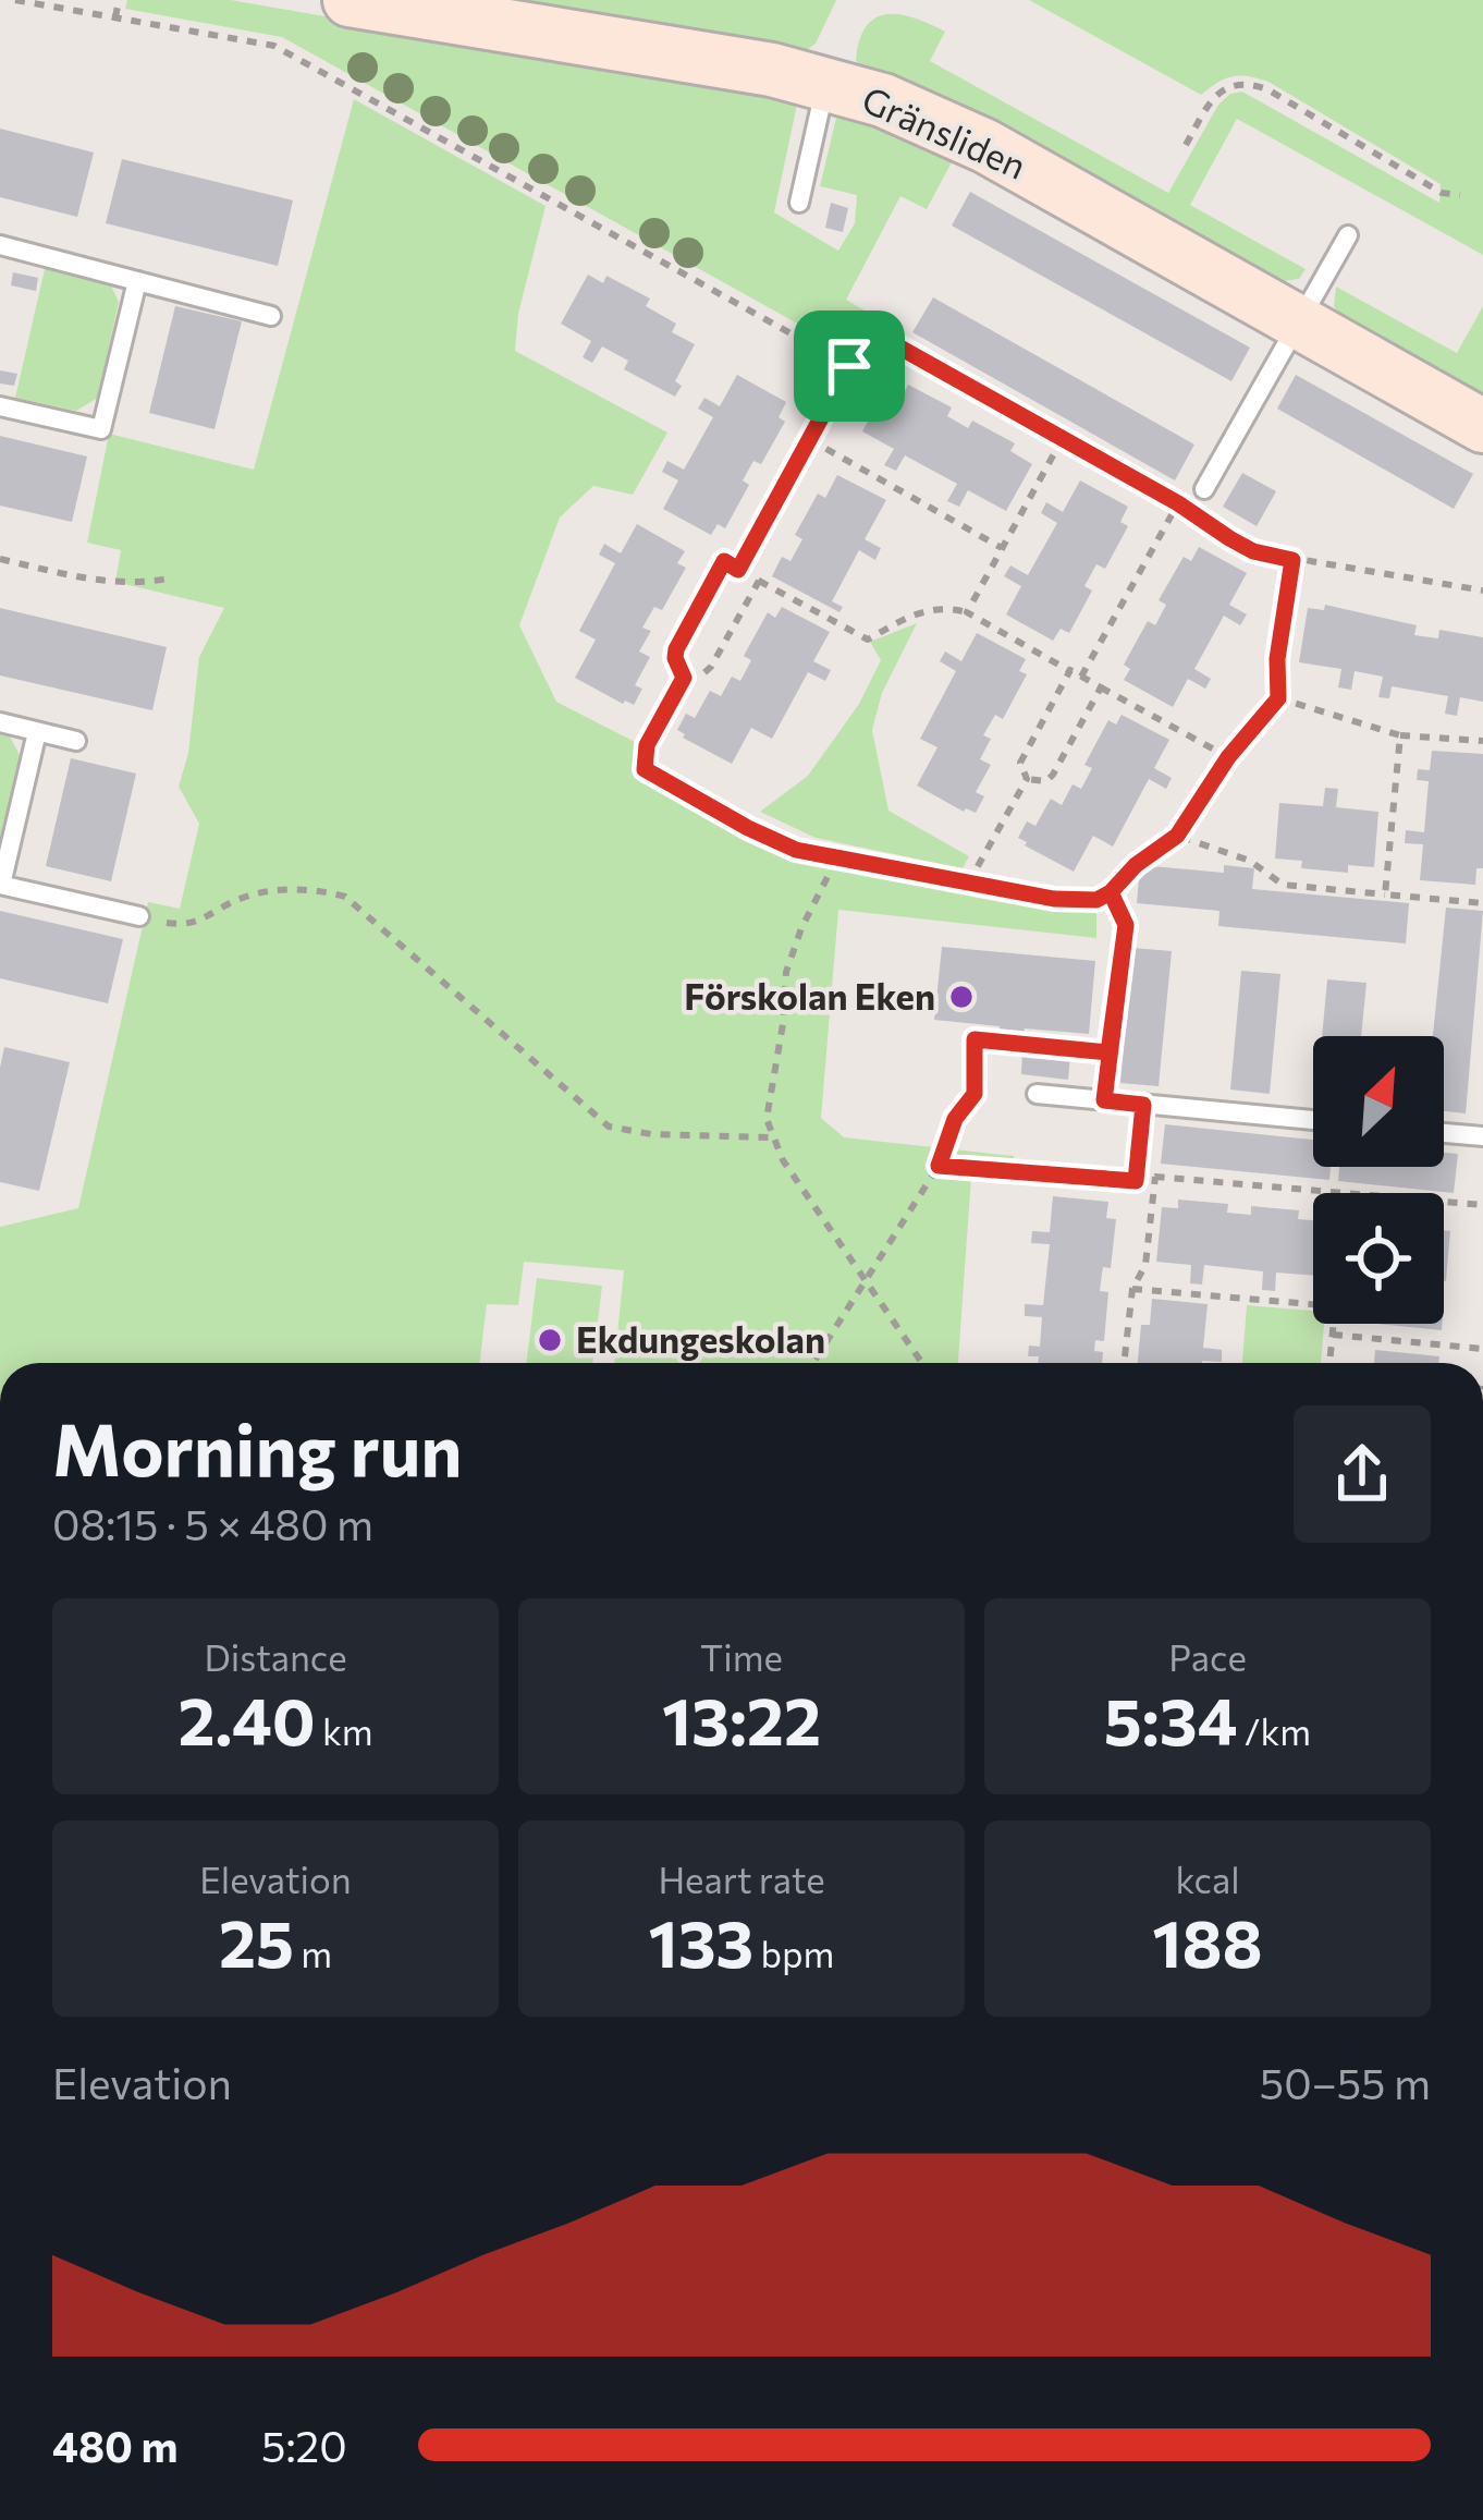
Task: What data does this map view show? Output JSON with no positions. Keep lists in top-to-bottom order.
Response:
{
  "streets": {
    "street": ["Gränsliden"]
  },
  "places": ["Förskolan Eken", "Ekdungeskolan"],
  "north": "top right",
  "page": {
    "heading": ["Morning run", "08:15 · 5 × 480 m"],
    "stats": [
      ["Distance", "2.40 km"],
      ["Time", "13:22"],
      ["Pace", "5:34 /km"],
      ["Elevation", "25 m"],
      ["Heart rate", "133 bpm"],
      ["kcal", "188"]
    ],
    "chart": ["Elevation", "50–55 m"],
    "list": [
      {
        "name": "480 m",
        "note": "5:20"
      }
    ]
  }
}
